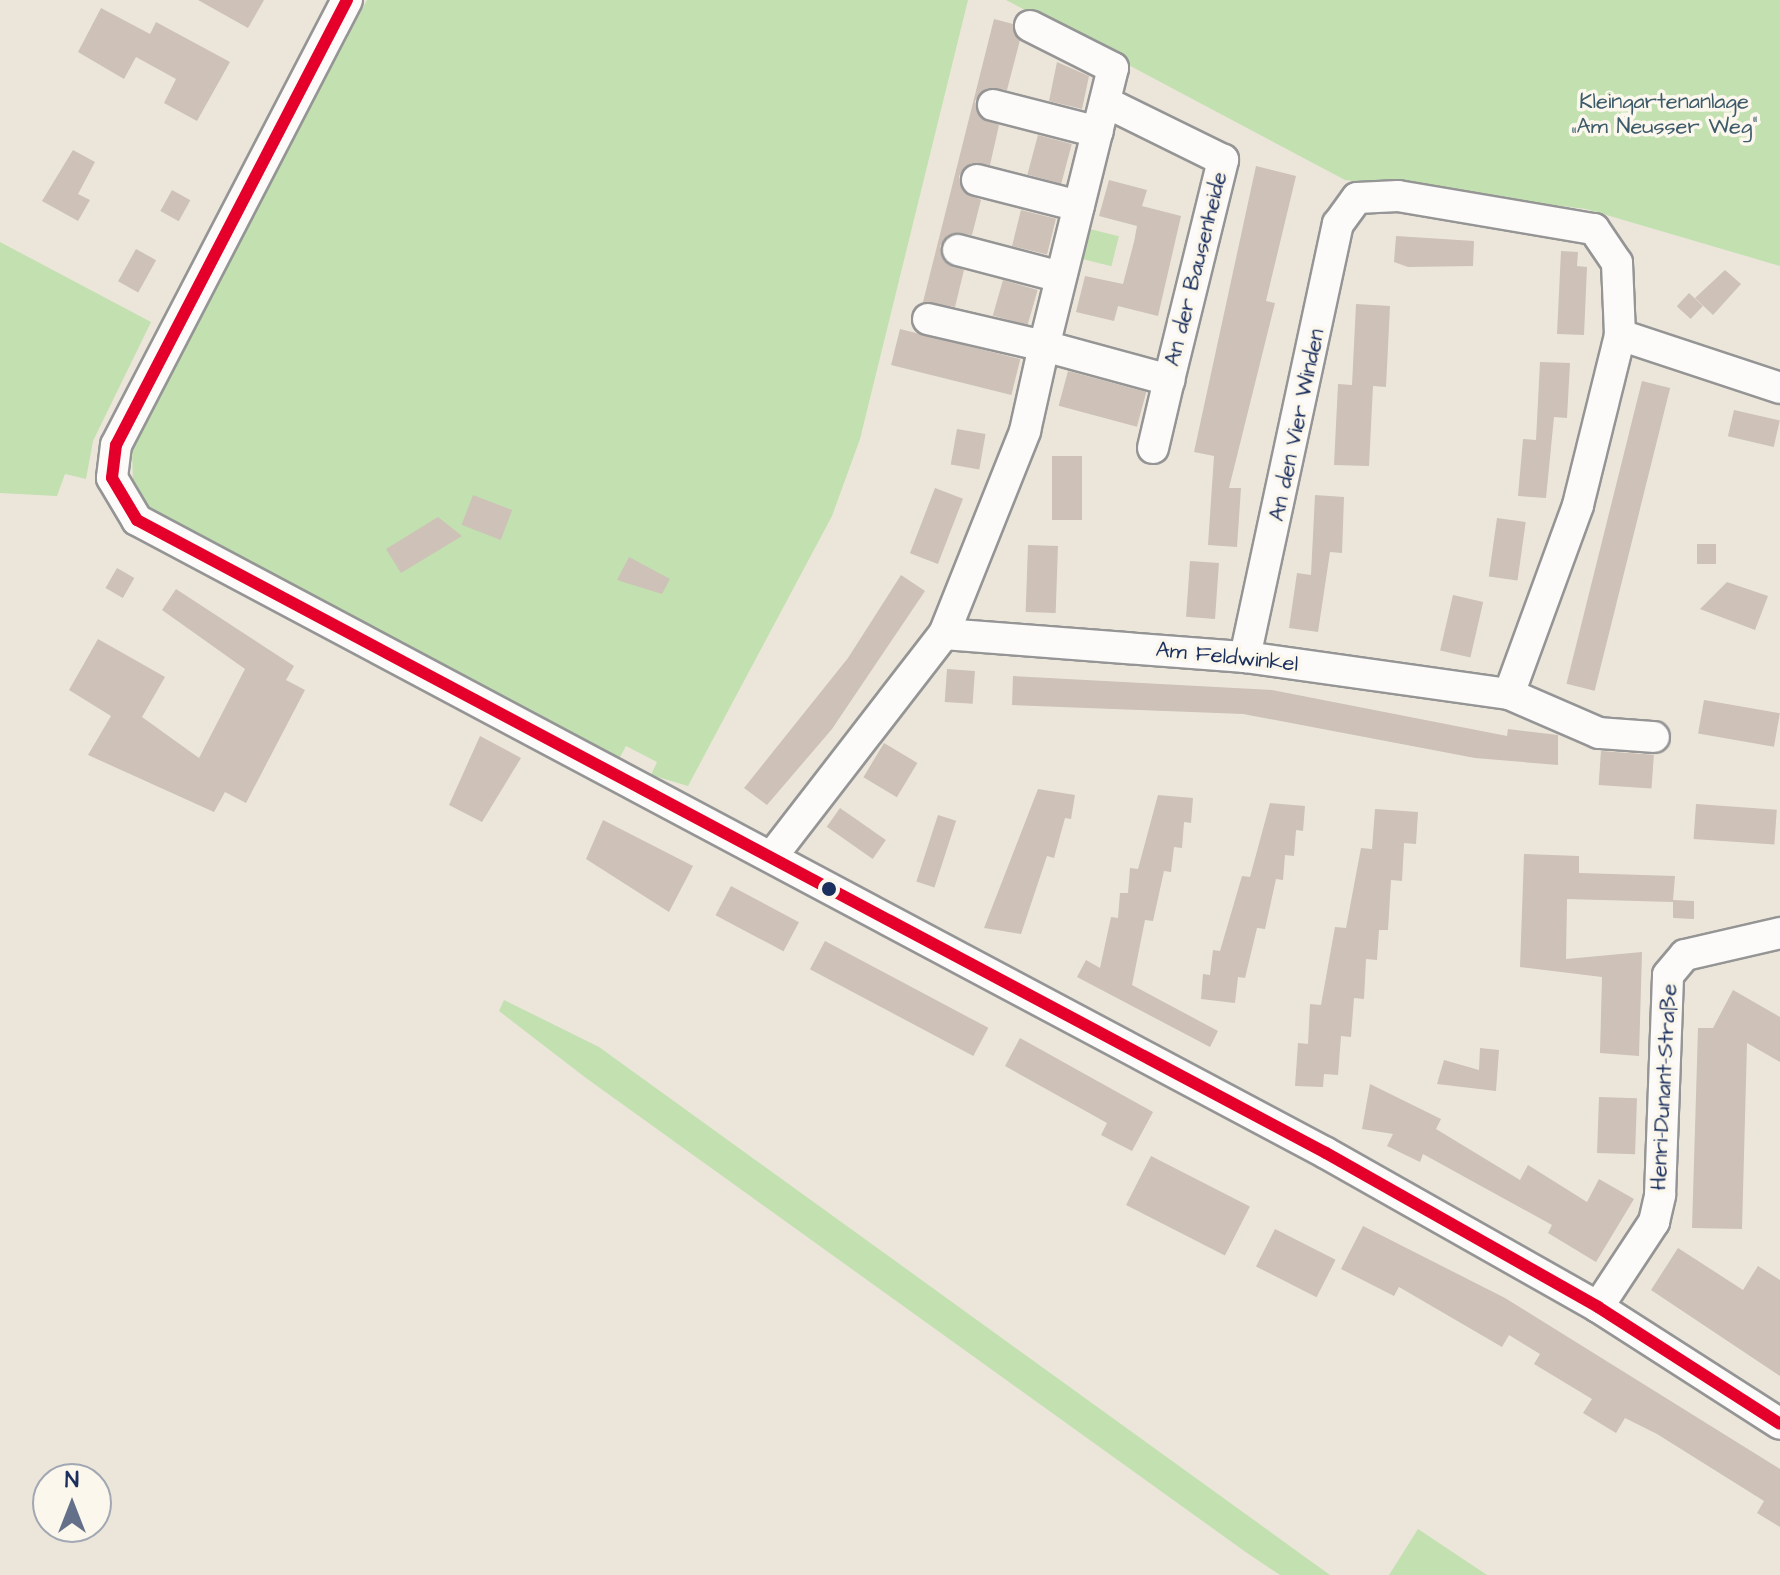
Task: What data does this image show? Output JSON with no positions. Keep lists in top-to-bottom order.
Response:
{
  "streets": {
    "street": [
      "An der Bausenheide",
      "An den Vier Winden",
      "Am Feldwinkel",
      "Henri-Dunant-Straße"
    ]
  },
  "crossings": [
    ["An den Vier Winden", "Am Feldwinkel"]
  ],
  "parks": ["Kleingartenanlage „Am Neusser Weg“"],
  "north": "top"
}
